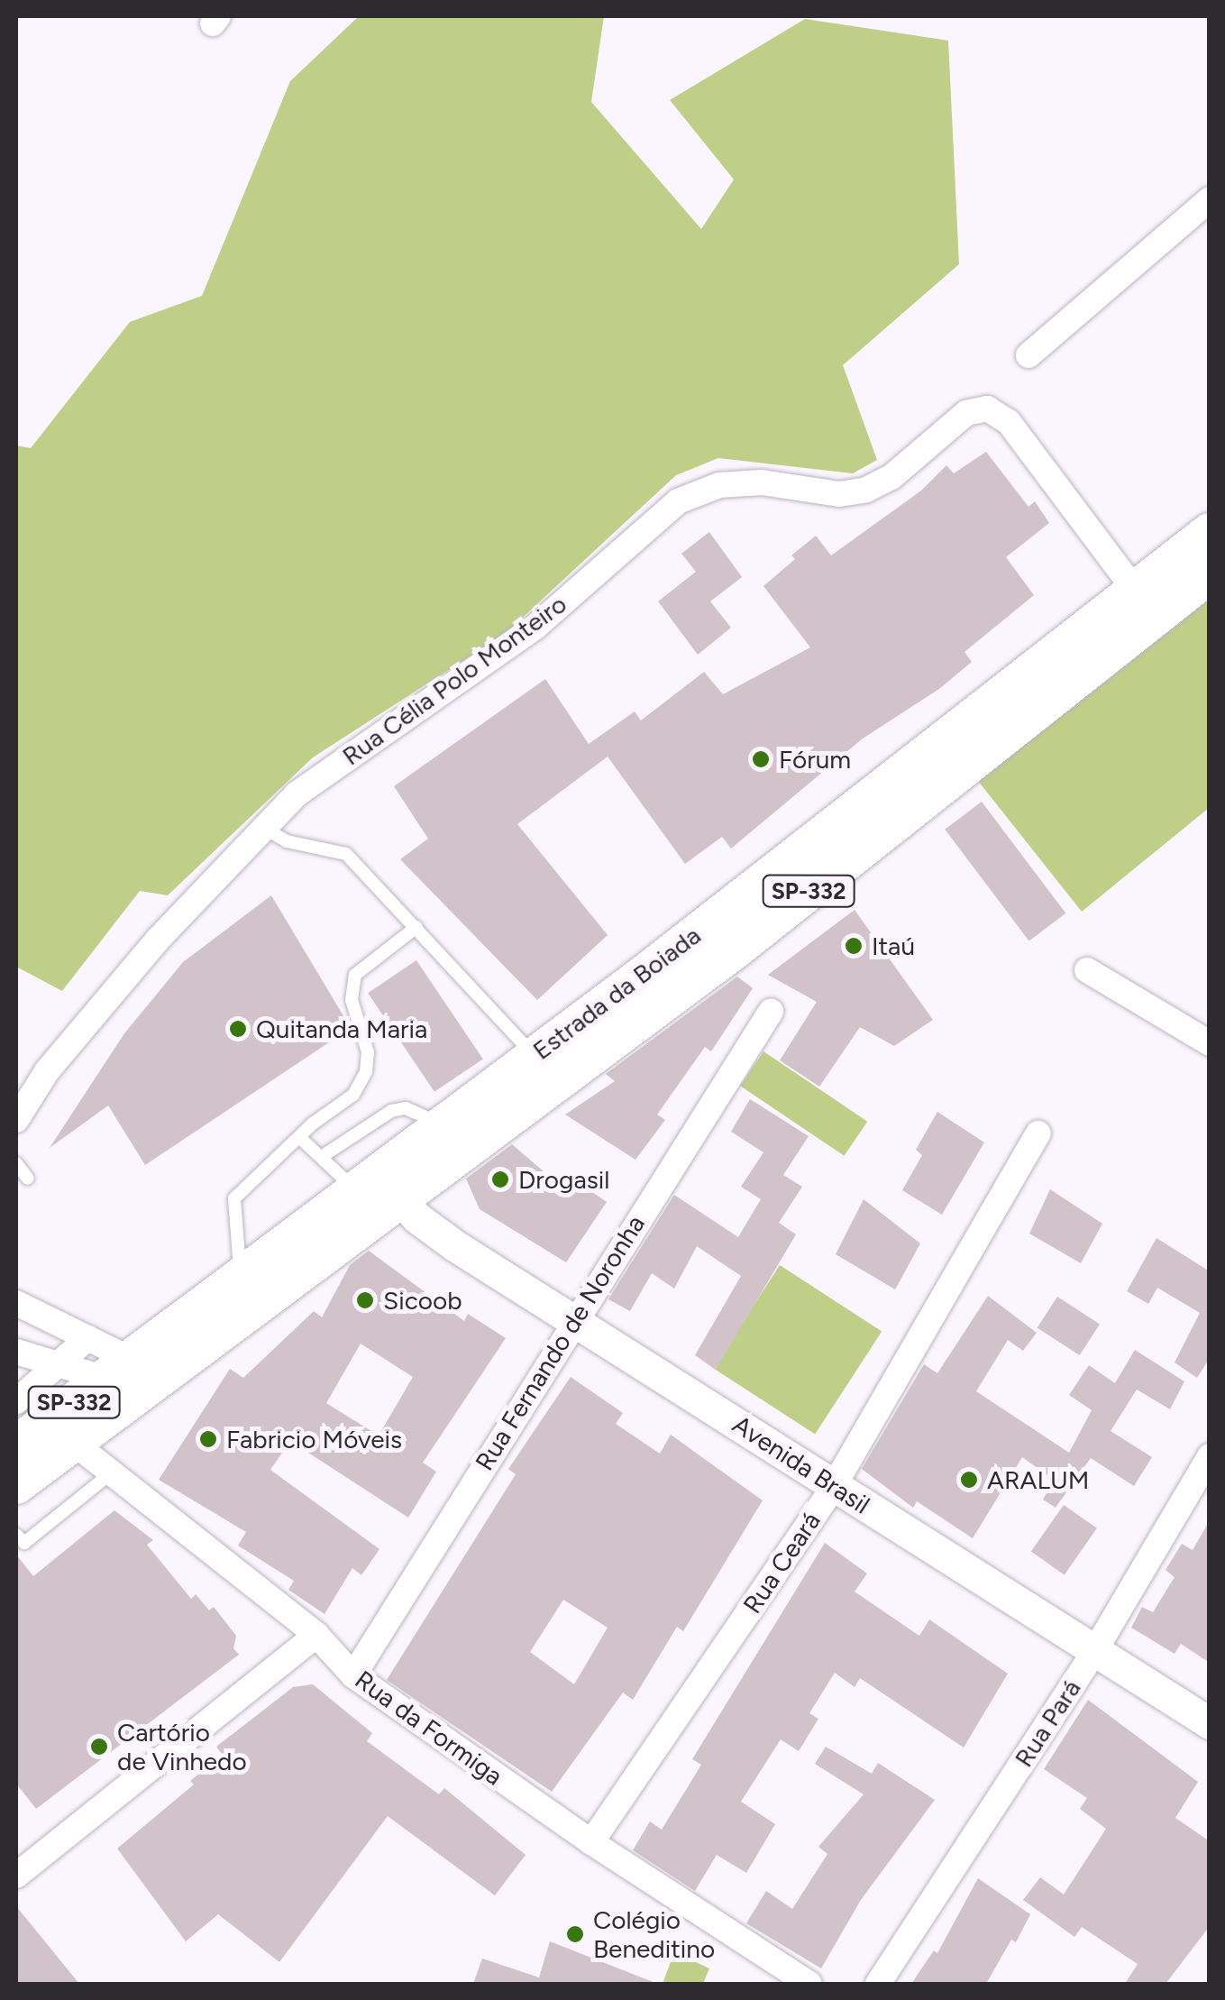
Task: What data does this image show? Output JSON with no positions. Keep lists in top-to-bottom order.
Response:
{
  "streets": {
    "main road": ["SP-332", "Estrada da Boiada"],
    "street": [
      "Rua Célia Polo Monteiro",
      "Rua Fernando de Noronha",
      "Avenida Brasil",
      "Rua Ceará",
      "Rua Pará",
      "Rua da Formiga"
    ]
  },
  "crossings": [
    ["Rua Célia Polo Monteiro", "Estrada da Boiada"],
    ["Estrada da Boiada", "Avenida Brasil"],
    ["Estrada da Boiada", "Rua da Formiga"],
    ["Rua Fernando de Noronha", "Avenida Brasil"],
    ["Rua Fernando de Noronha", "Rua da Formiga"],
    ["Avenida Brasil", "Rua Ceará"],
    ["Avenida Brasil", "Rua Pará"],
    ["Rua Ceará", "Rua da Formiga"]
  ],
  "places": [
    "Fórum",
    "Itaú",
    "Quitanda Maria",
    "Drogasil",
    "Sicoob",
    "Fabricio Móveis",
    "ARALUM",
    "Cartório de Vinhedo",
    "Colégio Beneditino"
  ]
}
